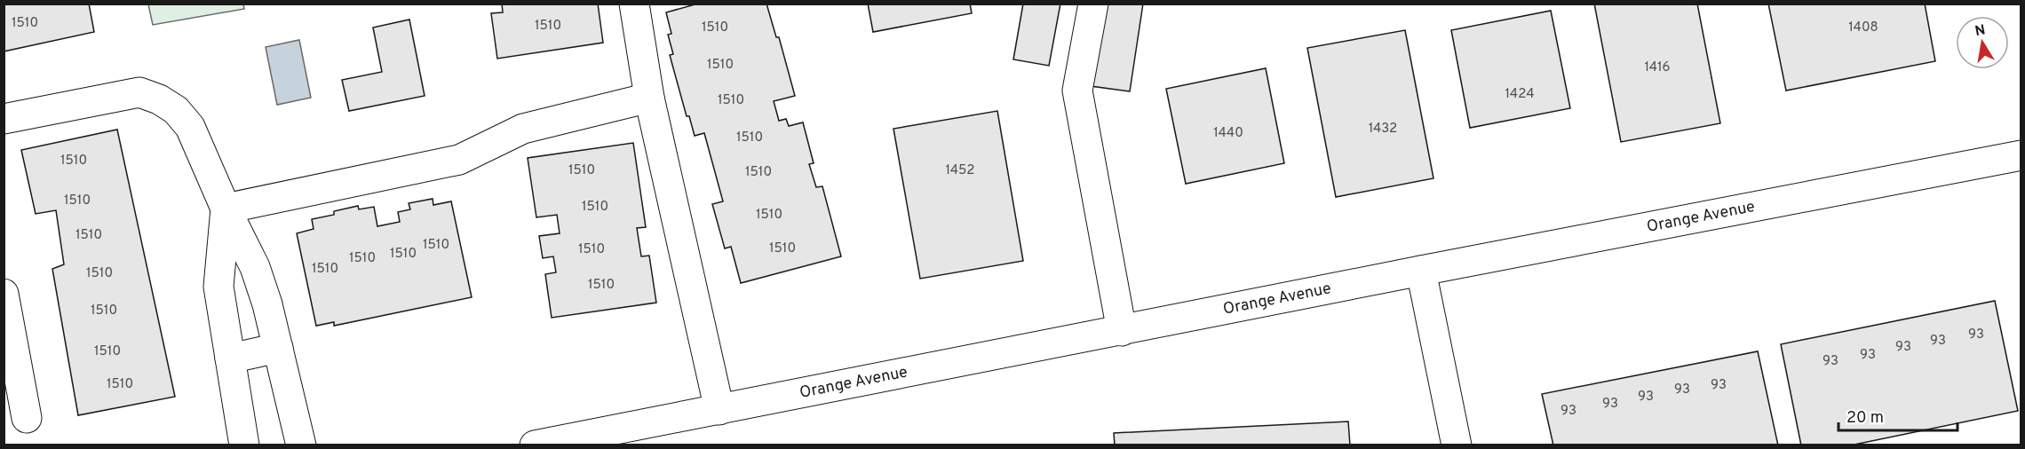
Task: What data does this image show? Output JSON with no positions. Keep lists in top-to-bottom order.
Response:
{
  "streets": {
    "street": ["Orange Avenue"]
  },
  "house_numbers": [
    "1510",
    "1510",
    "1510",
    "1408",
    "1510",
    "1416",
    "1424",
    "1510",
    "1432",
    "1440",
    "1510",
    "1510",
    "1510",
    "1452",
    "1510",
    "1510",
    "1510",
    "1510",
    "1510",
    "1510",
    "1510",
    "1510",
    "1510",
    "1510",
    "1510",
    "1510",
    "1510",
    "1510",
    "93",
    "93",
    "93",
    "1510",
    "93",
    "93",
    "1510",
    "93",
    "93",
    "93",
    "93",
    "93"
  ],
  "scale_bar": "20 m",
  "north": "top"
}
